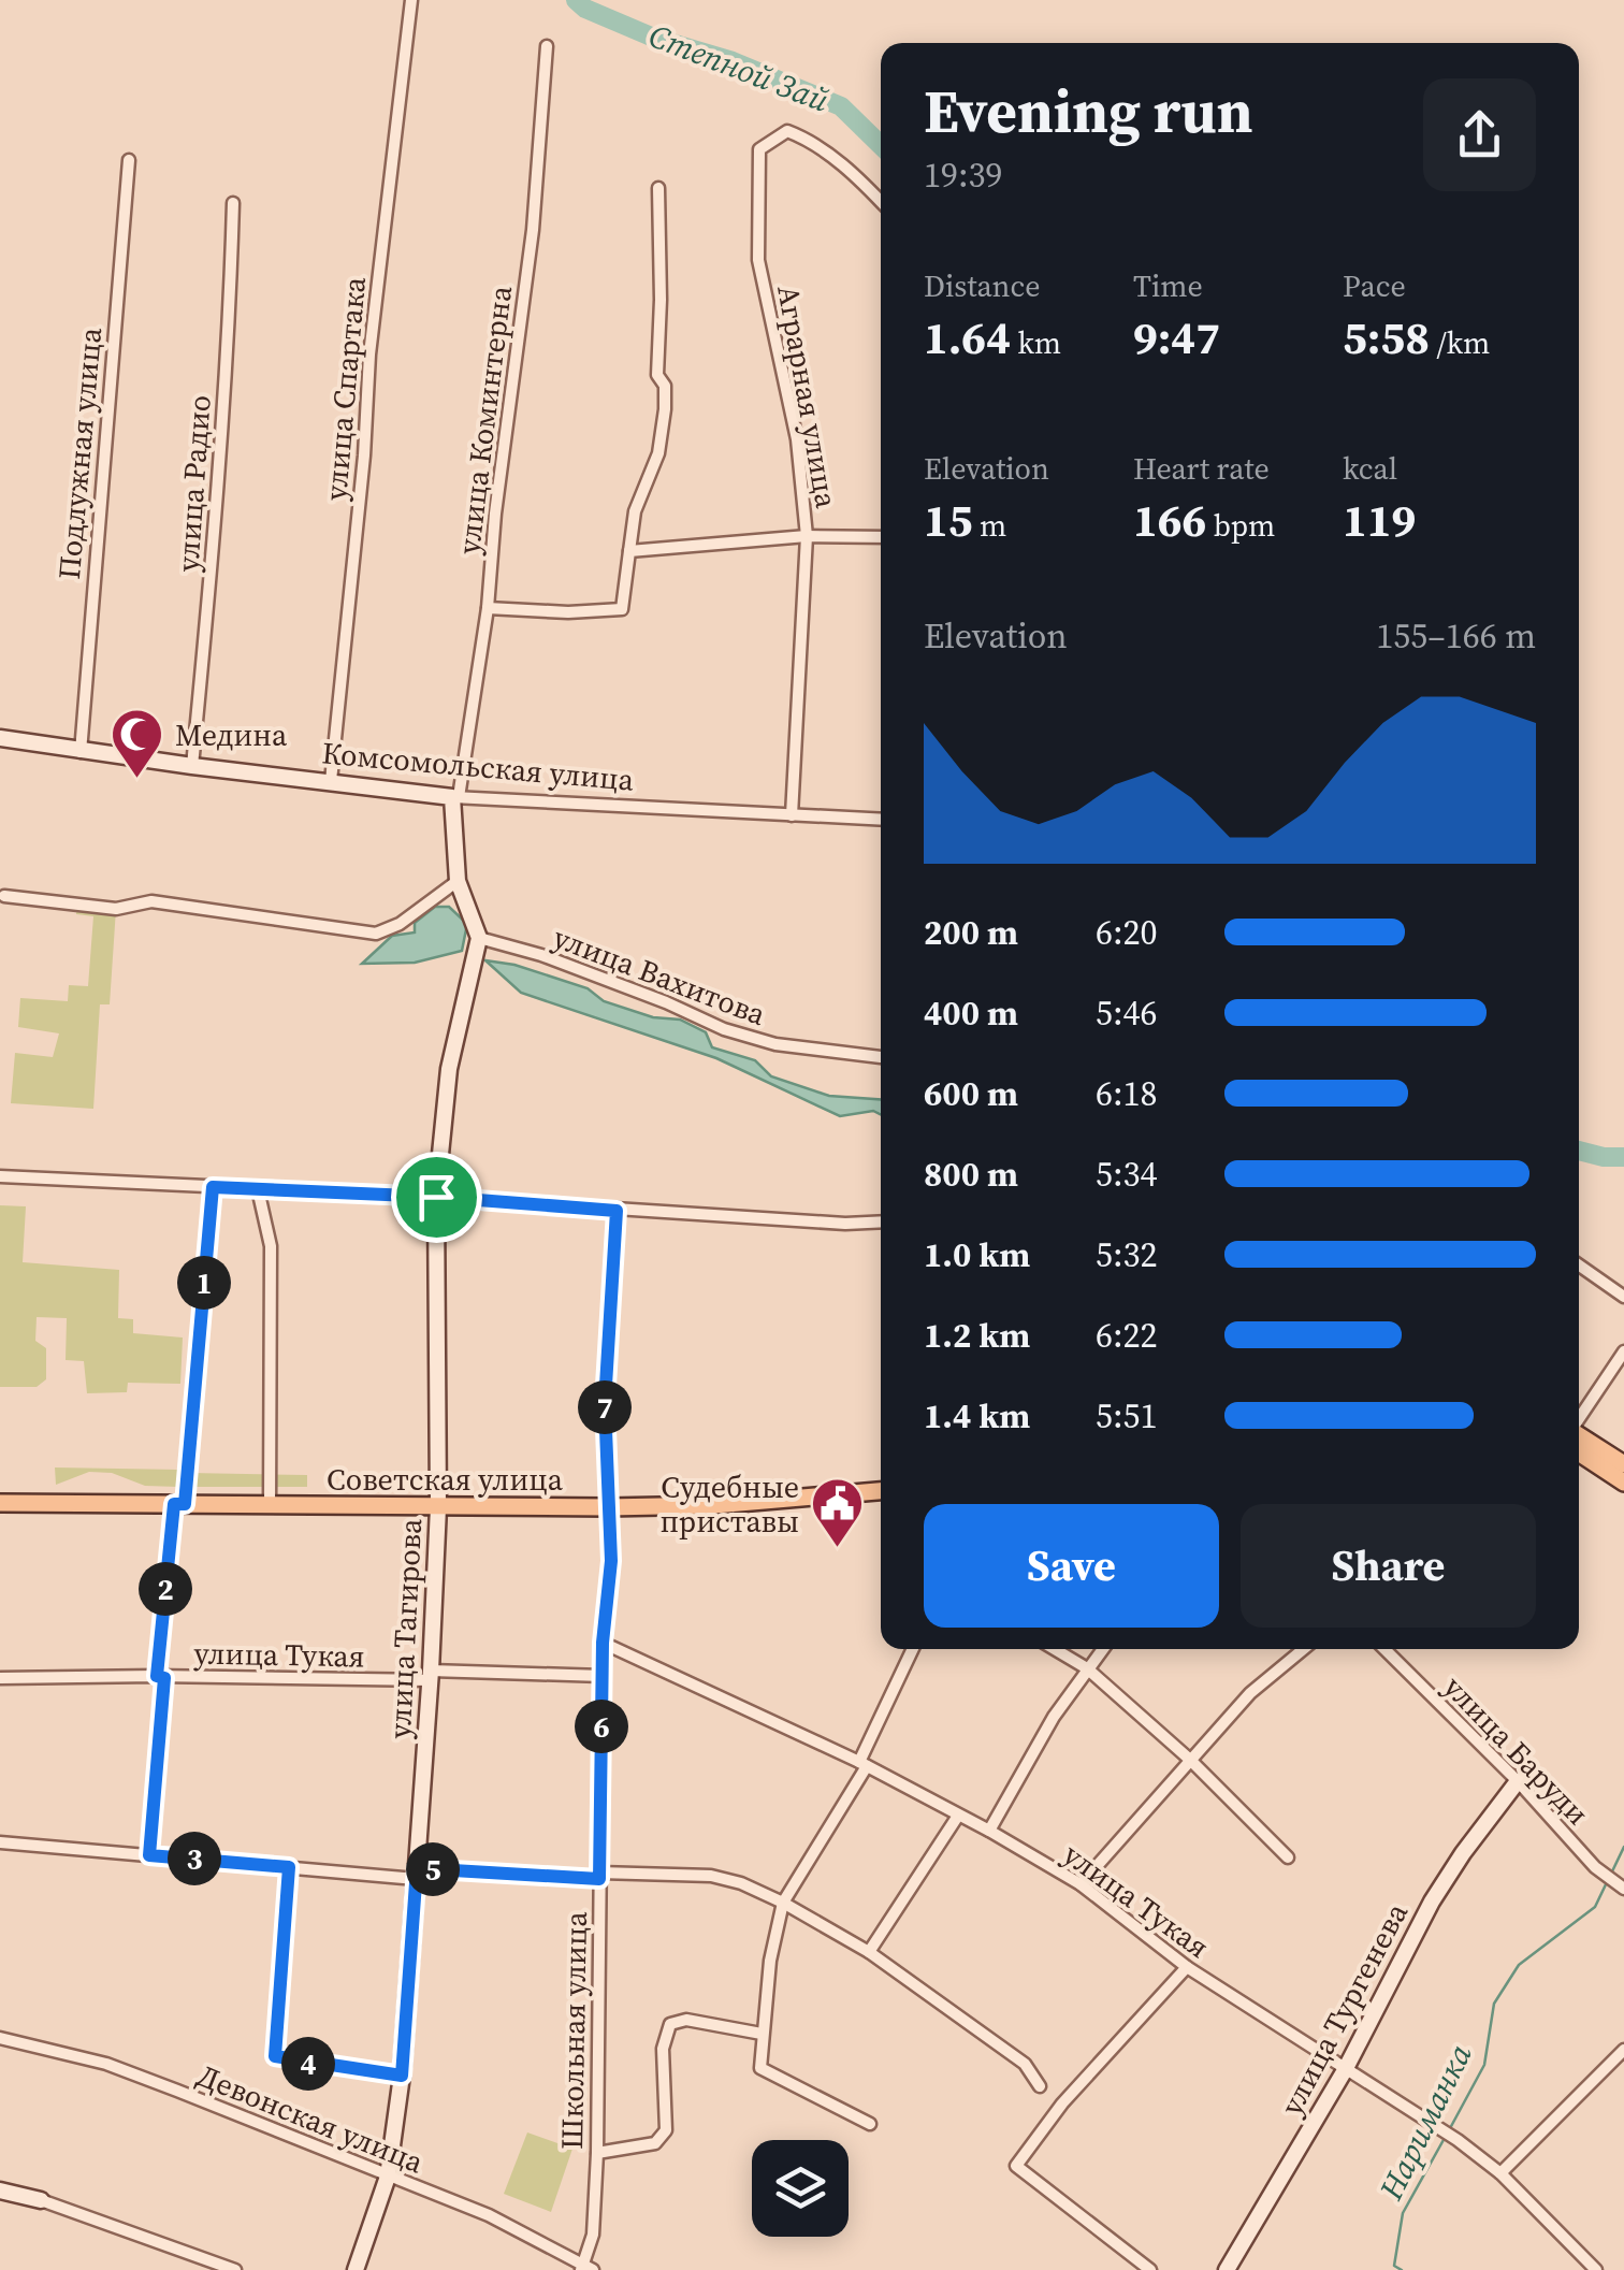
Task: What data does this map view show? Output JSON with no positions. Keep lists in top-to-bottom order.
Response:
{
  "streets": {
    "main road": ["Советская улица"],
    "street": [
      "улица Спартака",
      "Аграрная улица",
      "улица Коминтерна",
      "Подлужная улица",
      "улица Радио",
      "Комсомольская улица",
      "улица Вахитова",
      "улица Тагирова",
      "улица Тукая",
      "улица Баруди",
      "улица Тургенева",
      "Школьная улица",
      "Девонская улица"
    ]
  },
  "crossings": [
    ["улица Спартака", "Комсомольская улица"],
    ["Аграрная улица", "Комсомольская улица"],
    ["улица Коминтерна", "Комсомольская улица"],
    ["Подлужная улица", "Комсомольская улица"],
    ["улица Радио", "Комсомольская улица"],
    ["улица Вахитова", "улица Тагирова"],
    ["Советская улица", "улица Тагирова"],
    ["Советская улица", "Школьная улица"],
    ["улица Тагирова", "улица Тукая"],
    ["улица Тагирова", "Девонская улица"],
    ["улица Тукая", "улица Тургенева"],
    ["улица Тукая", "Школьная улица"],
    ["улица Баруди", "улица Тургенева"],
    ["Школьная улица", "Девонская улица"]
  ],
  "water": ["Степной Зай", "Нариманка"],
  "places": {
    "mosque": ["Медина"],
    "public building": ["Судебные приставы"]
  },
  "page": {
    "heading": ["Evening run", "19:39"],
    "stats": [
      ["Distance", "1.64 km"],
      ["Time", "9:47"],
      ["Pace", "5:58 /km"],
      ["Elevation", "15 m"],
      ["Heart rate", "166 bpm"],
      ["kcal", "119"]
    ],
    "chart": ["Elevation", "155–166 m"],
    "list": [
      {
        "name": "200 m",
        "note": "6:20"
      },
      {
        "name": "400 m",
        "note": "5:46"
      },
      {
        "name": "600 m",
        "note": "6:18"
      },
      {
        "name": "800 m",
        "note": "5:34"
      },
      {
        "name": "1.0 km",
        "note": "5:32"
      },
      {
        "name": "1.2 km",
        "note": "6:22"
      },
      {
        "name": "1.4 km",
        "note": "5:51"
      }
    ],
    "pins": [
      "1",
      "7",
      "2",
      "6",
      "3",
      "5",
      "4"
    ],
    "buttons": ["Save", "Share"]
  }
}
